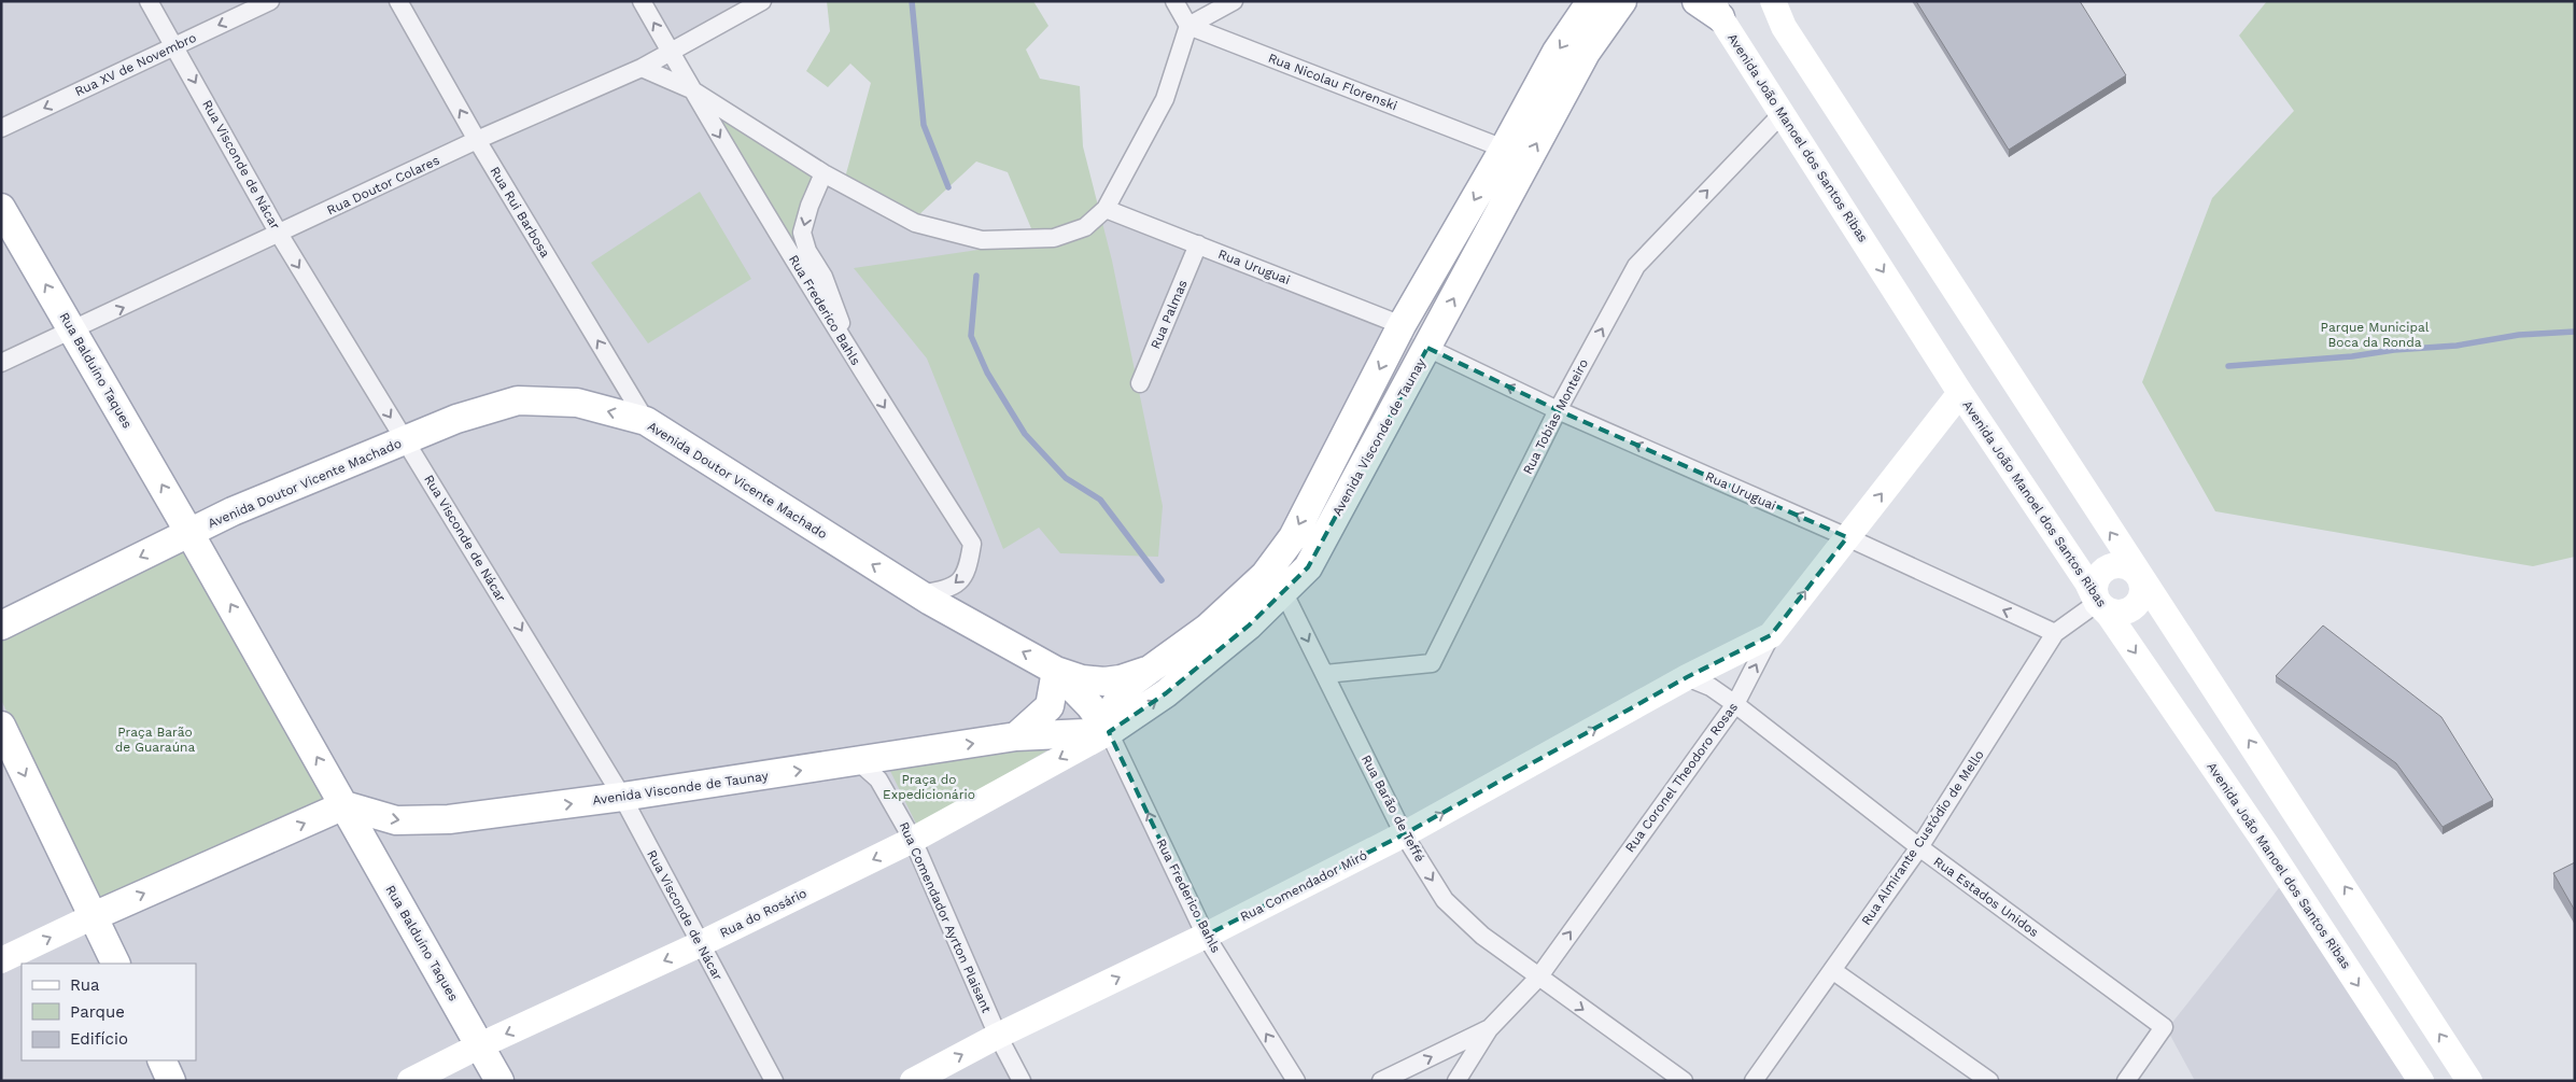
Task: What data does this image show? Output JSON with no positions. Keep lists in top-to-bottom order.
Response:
{
  "streets": {
    "main road": [
      "Avenida João Manoel dos Santos Ribas",
      "Rua Balduíno Taques",
      "Avenida Visconde de Taunay",
      "Avenida Doutor Vicente Machado",
      "Rua Coronel Theodoro Rosas",
      "Rua Comendador Miró",
      "Rua do Rosário"
    ],
    "street": [
      "Rua XV de Novembro",
      "Rua Nicolau Florenski",
      "Rua Visconde de Nácar",
      "Rua Doutor Colares",
      "Rua Rui Barbosa",
      "Rua Uruguai",
      "Rua Frederico Bahls",
      "Rua Palmas",
      "Rua Tobias Monteiro",
      "Rua Barão de Teffé",
      "Rua Almirante Custódio de Mello",
      "Rua Estados Unidos",
      "Rua Comendador Ayrton Plaisant"
    ]
  },
  "crossings": [
    ["Rua XV de Novembro", "Rua Visconde de Nácar"],
    ["Avenida João Manoel dos Santos Ribas", "Rua Tobias Monteiro"],
    ["Avenida João Manoel dos Santos Ribas", "Rua Coronel Theodoro Rosas"],
    ["Avenida João Manoel dos Santos Ribas", "Rua Almirante Custódio de Mello"],
    ["Rua Visconde de Nácar", "Rua Doutor Colares"],
    ["Rua Visconde de Nácar", "Avenida Visconde de Taunay"],
    ["Rua Visconde de Nácar", "Avenida Doutor Vicente Machado"],
    ["Rua Visconde de Nácar", "Rua do Rosário"],
    ["Rua Doutor Colares", "Rua Rui Barbosa"],
    ["Rua Doutor Colares", "Rua Frederico Bahls"],
    ["Rua Doutor Colares", "Rua Balduíno Taques"],
    ["Rua Rui Barbosa", "Avenida Doutor Vicente Machado"],
    ["Rua Uruguai", "Rua Palmas"],
    ["Rua Uruguai", "Rua Tobias Monteiro"],
    ["Rua Uruguai", "Avenida Visconde de Taunay"],
    ["Rua Uruguai", "Rua Coronel Theodoro Rosas"],
    ["Rua Uruguai", "Rua Almirante Custódio de Mello"],
    ["Rua Frederico Bahls", "Avenida Visconde de Taunay"],
    ["Rua Frederico Bahls", "Avenida Doutor Vicente Machado"],
    ["Rua Frederico Bahls", "Rua Comendador Miró"],
    ["Rua Frederico Bahls", "Rua do Rosário"],
    ["Rua Balduíno Taques", "Avenida Visconde de Taunay"],
    ["Rua Balduíno Taques", "Avenida Doutor Vicente Machado"],
    ["Rua Balduíno Taques", "Rua do Rosário"],
    ["Rua Tobias Monteiro", "Rua Barão de Teffé"],
    ["Avenida Visconde de Taunay", "Rua Barão de Teffé"],
    ["Avenida Visconde de Taunay", "Rua do Rosário"],
    ["Avenida Visconde de Taunay", "Rua Comendador Ayrton Plaisant"],
    ["Rua Coronel Theodoro Rosas", "Rua Barão de Teffé"],
    ["Rua Coronel Theodoro Rosas", "Rua Comendador Miró"],
    ["Rua Coronel Theodoro Rosas", "Rua Estados Unidos"],
    ["Rua Barão de Teffé", "Rua Comendador Miró"],
    ["Rua Almirante Custódio de Mello", "Rua Estados Unidos"],
    ["Rua Comendador Miró", "Rua Comendador Ayrton Plaisant"],
    ["Rua do Rosário", "Rua Comendador Ayrton Plaisant"]
  ],
  "one_way": [
    "Rua XV de Novembro",
    "Rua Visconde de Nácar",
    "Rua Rui Barbosa",
    "Rua Uruguai",
    "Rua Balduíno Taques",
    "Rua Tobias Monteiro",
    "Avenida Visconde de Taunay",
    "Avenida Doutor Vicente Machado",
    "Rua Coronel Theodoro Rosas",
    "Rua Barão de Teffé",
    "Rua Comendador Miró",
    "Rua do Rosário"
  ],
  "parks": ["Parque Municipal Boca da Ronda", "Praça Barão de Guaraúna", "Praça do Expedicionário"],
  "legend": ["Rua", "Parque", "Edifício"]
}
